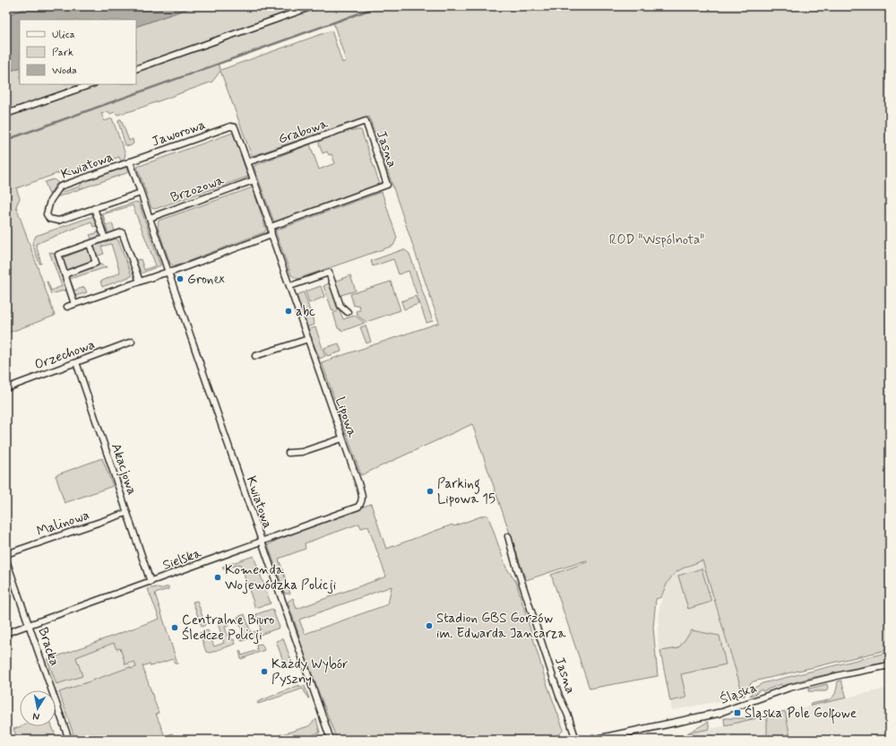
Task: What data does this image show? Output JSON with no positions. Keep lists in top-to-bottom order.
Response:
{
  "streets": {
    "street": [
      "Grabowa",
      "Jaworowa",
      "Jasna",
      "Kwiatowa",
      "Brzozowa",
      "Orzechowa",
      "Lipowa",
      "Akacjowa",
      "Malinowa",
      "Sielska",
      "Bracka",
      "Śląska"
    ]
  },
  "crossings": [
    ["Grabowa", "Jasna"],
    ["Grabowa", "Lipowa"],
    ["Jaworowa", "Kwiatowa"],
    ["Jaworowa", "Lipowa"],
    ["Jasna", "Lipowa"],
    ["Kwiatowa", "Brzozowa"],
    ["Kwiatowa", "Sielska"],
    ["Brzozowa", "Lipowa"],
    ["Orzechowa", "Akacjowa"],
    ["Lipowa", "Sielska"],
    ["Akacjowa", "Malinowa"],
    ["Akacjowa", "Sielska"],
    ["Sielska", "Bracka"]
  ],
  "parks": ["ROD \"Wspólnota\""],
  "places": {
    "other": [
      "Gronex",
      "abc",
      "Parking Lipowa 15",
      "Komenda Wojewódzka Policji",
      "Stadion GBS Gorzów im. Edwarda Jancarza",
      "Centralne Biuro Śledcze Policji",
      "Każdy Wybór Pyszny"
    ],
    "transit": ["Śląska Pole Golfowe"]
  },
  "legend": ["Ulica", "Park", "Woda"],
  "north": "bottom"
}
